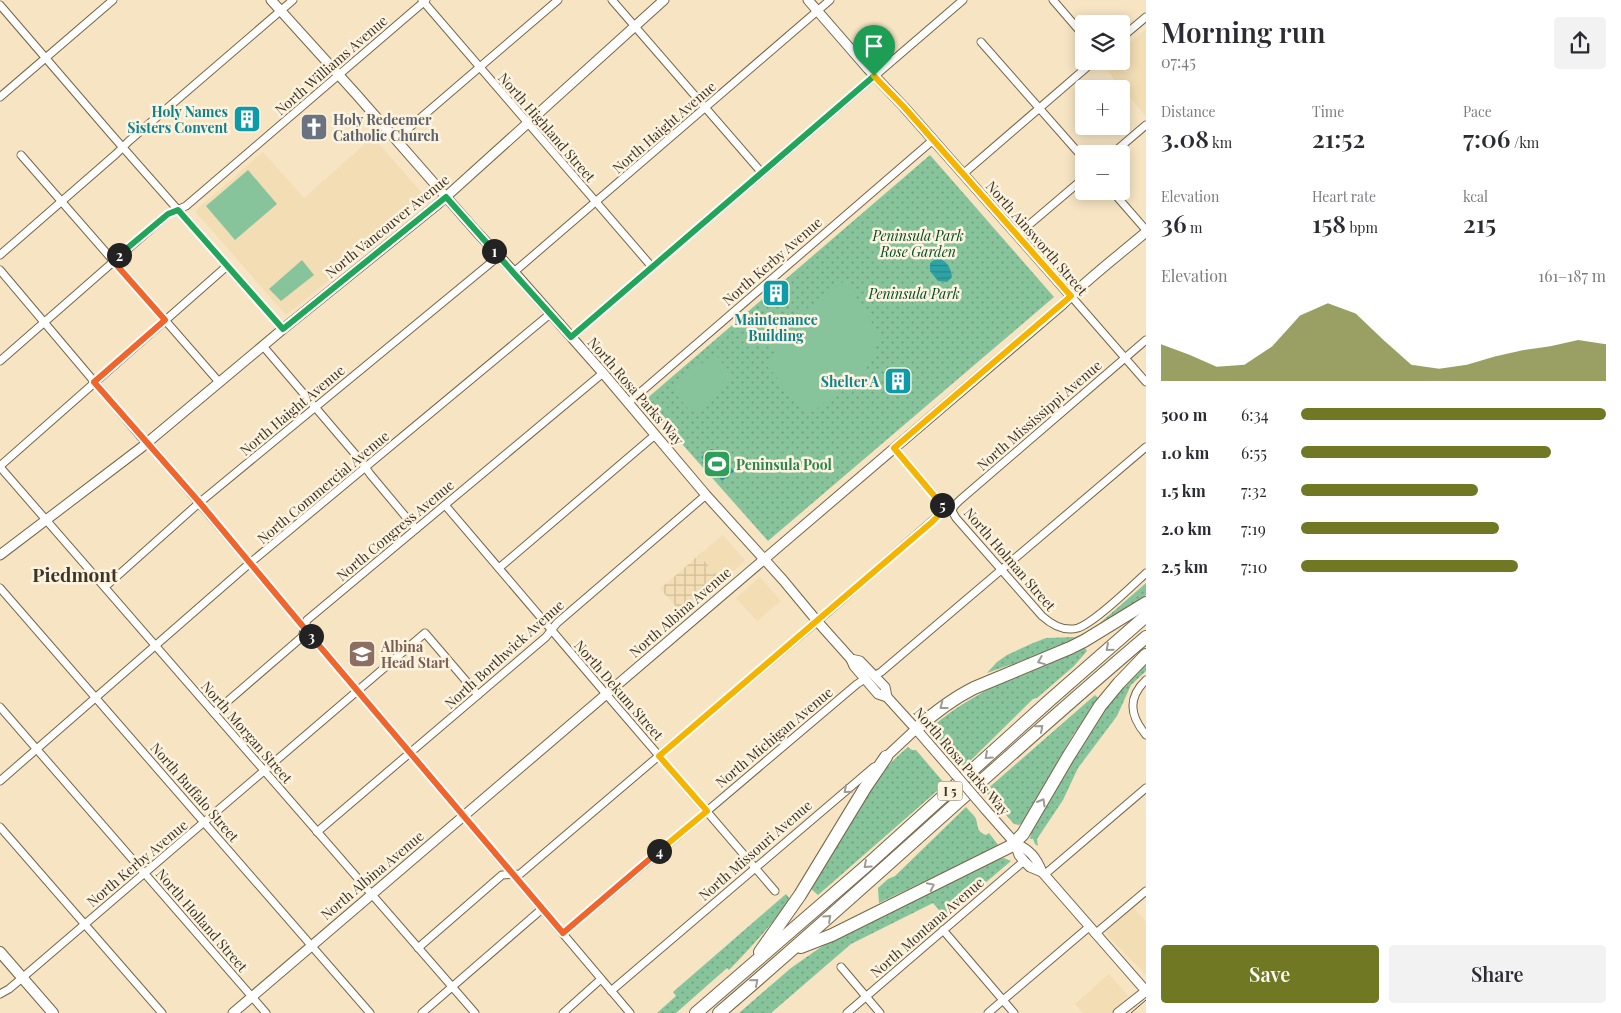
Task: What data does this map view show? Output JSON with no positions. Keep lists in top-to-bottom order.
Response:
{
  "streets": {
    "highway": ["I 5"],
    "street": [
      "North Williams Avenue",
      "North Highland Street",
      "North Haight Avenue",
      "North Vancouver Avenue",
      "North Ainsworth Street",
      "North Kerby Avenue",
      "North Rosa Parks Way",
      "North Mississippi Avenue",
      "North Commercial Avenue",
      "North Congress Avenue",
      "North Holman Street",
      "North Albina Avenue",
      "North Borthwick Avenue",
      "North Dekum Street",
      "North Morgan Street",
      "North Michigan Avenue",
      "North Buffalo Street",
      "North Missouri Avenue",
      "North Holland Street",
      "North Montana Avenue"
    ]
  },
  "crossings": [
    ["North Williams Avenue", "North Highland Street"],
    ["North Williams Avenue", "North Rosa Parks Way"],
    ["North Highland Street", "North Haight Avenue"],
    ["North Highland Street", "North Vancouver Avenue"],
    ["North Haight Avenue", "North Ainsworth Street"],
    ["North Haight Avenue", "North Rosa Parks Way"],
    ["North Haight Avenue", "North Morgan Street"],
    ["North Vancouver Avenue", "North Rosa Parks Way"],
    ["North Vancouver Avenue", "North Morgan Street"],
    ["North Ainsworth Street", "North Kerby Avenue"],
    ["North Ainsworth Street", "North Mississippi Avenue"],
    ["North Ainsworth Street", "North Albina Avenue"],
    ["North Kerby Avenue", "North Rosa Parks Way"],
    ["North Kerby Avenue", "North Borthwick Avenue"],
    ["North Kerby Avenue", "North Morgan Street"],
    ["North Kerby Avenue", "North Buffalo Street"],
    ["North Kerby Avenue", "North Holland Street"],
    ["North Rosa Parks Way", "North Commercial Avenue"],
    ["North Rosa Parks Way", "North Congress Avenue"],
    ["North Rosa Parks Way", "North Holman Street"],
    ["North Rosa Parks Way", "North Albina Avenue"],
    ["North Rosa Parks Way", "North Borthwick Avenue"],
    ["North Rosa Parks Way", "North Michigan Avenue"],
    ["North Rosa Parks Way", "North Missouri Avenue"],
    ["North Rosa Parks Way", "North Montana Avenue"],
    ["North Mississippi Avenue", "North Holman Street"],
    ["North Commercial Avenue", "North Morgan Street"],
    ["North Commercial Avenue", "North Buffalo Street"],
    ["North Commercial Avenue", "North Holland Street"],
    ["North Congress Avenue", "North Dekum Street"],
    ["North Congress Avenue", "North Morgan Street"],
    ["North Holman Street", "North Albina Avenue"],
    ["North Albina Avenue", "North Dekum Street"],
    ["North Albina Avenue", "North Morgan Street"],
    ["North Albina Avenue", "North Buffalo Street"],
    ["North Albina Avenue", "North Holland Street"],
    ["North Borthwick Avenue", "North Dekum Street"],
    ["North Borthwick Avenue", "North Morgan Street"],
    ["North Dekum Street", "North Michigan Avenue"],
    ["North Dekum Street", "North Missouri Avenue"]
  ],
  "one_way": ["North Missouri Avenue"],
  "districts": ["Piedmont"],
  "parks": ["Peninsula Park Rose Garden", "Peninsula Park"],
  "places": {
    "building": ["Holy Names Sisters Convent", "Maintenance Building", "Shelter A"],
    "church": ["Holy Redeemer Catholic Church"],
    "sports": ["Peninsula Pool"],
    "school or university": ["Albina Head Start"]
  },
  "page": {
    "heading": ["Morning run", "07:45"],
    "map_buttons": ["+", "−"],
    "stats": [
      ["Distance", "3.08 km"],
      ["Time", "21:52"],
      ["Pace", "7:06 /km"],
      ["Elevation", "36 m"],
      ["Heart rate", "158 bpm"],
      ["kcal", "215"]
    ],
    "pins": [
      "1",
      "2",
      "5",
      "3",
      "4"
    ],
    "chart": ["Elevation", "161–187 m"],
    "list": [
      {
        "name": "500 m",
        "note": "6:34"
      },
      {
        "name": "1.0 km",
        "note": "6:55"
      },
      {
        "name": "1.5 km",
        "note": "7:32"
      },
      {
        "name": "2.0 km",
        "note": "7:19"
      },
      {
        "name": "2.5 km",
        "note": "7:10"
      }
    ],
    "buttons": ["Save", "Share"]
  }
}
